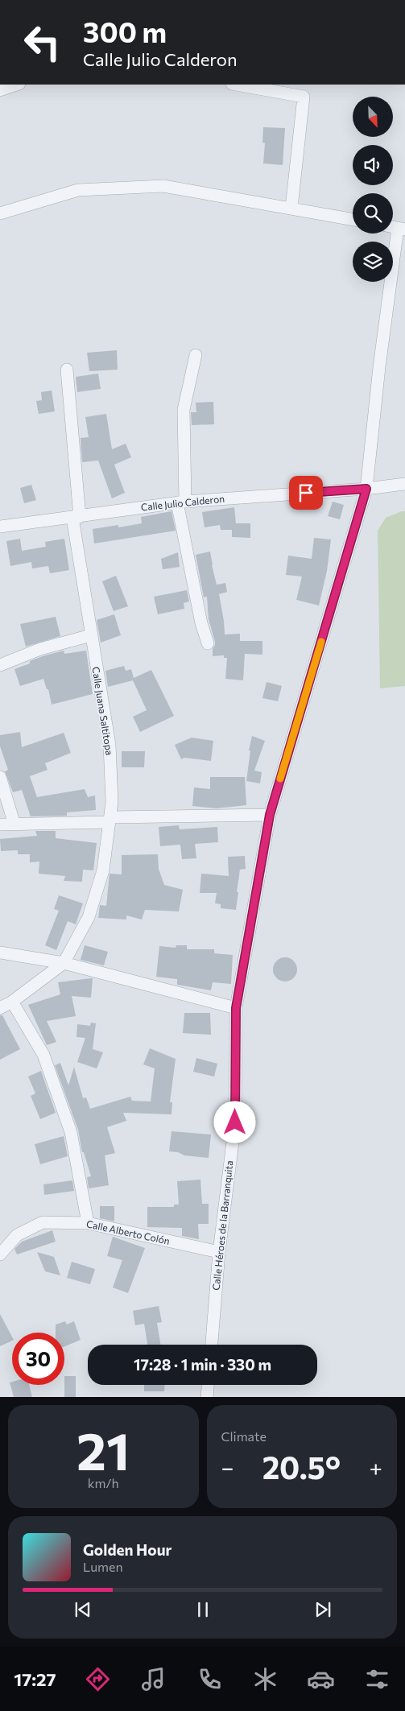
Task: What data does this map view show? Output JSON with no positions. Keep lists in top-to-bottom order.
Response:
{
  "streets": {
    "street": [
      "Calle Julio Calderon",
      "Calle Juana Saltitopa",
      "Calle Héroes de la Barranquita",
      "Calle Alberto Colón"
    ]
  },
  "crossings": [
    ["Calle Julio Calderon", "Calle Juana Saltitopa"],
    ["Calle Julio Calderon", "Calle Héroes de la Barranquita"],
    ["Calle Héroes de la Barranquita", "Calle Alberto Colón"]
  ],
  "north": "bottom right",
  "page": {
    "turn": ["300 m", "Calle Julio Calderon"],
    "limit": "30",
    "trip": "17:28 · 1 min · 330 m",
    "tile": [
      ["21", "km/h"],
      "Climate"
    ],
    "heat": ["−", "20.5°", "+"],
    "song": ["Golden Hour", "Lumen"],
    "tabs": "17:27"
  }
}
